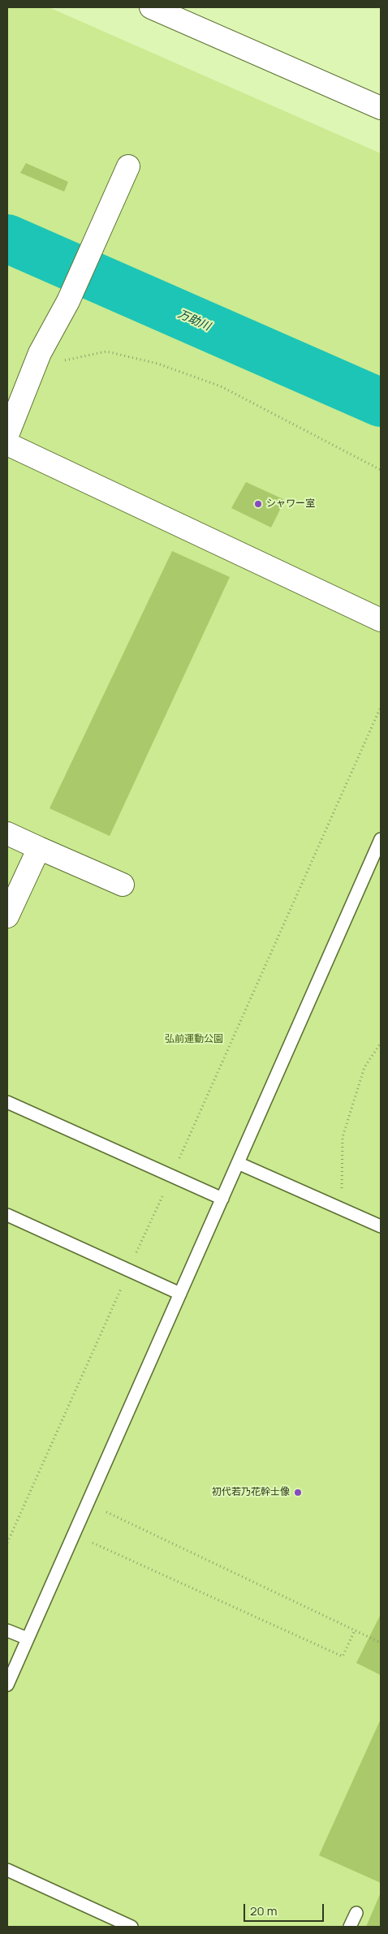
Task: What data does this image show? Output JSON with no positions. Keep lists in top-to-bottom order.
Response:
{
  "water": ["万助川"],
  "parks": ["弘前運動公園"],
  "places": ["シャワー室", "初代若乃花幹士像"],
  "scale_bar": "20 m"
}
